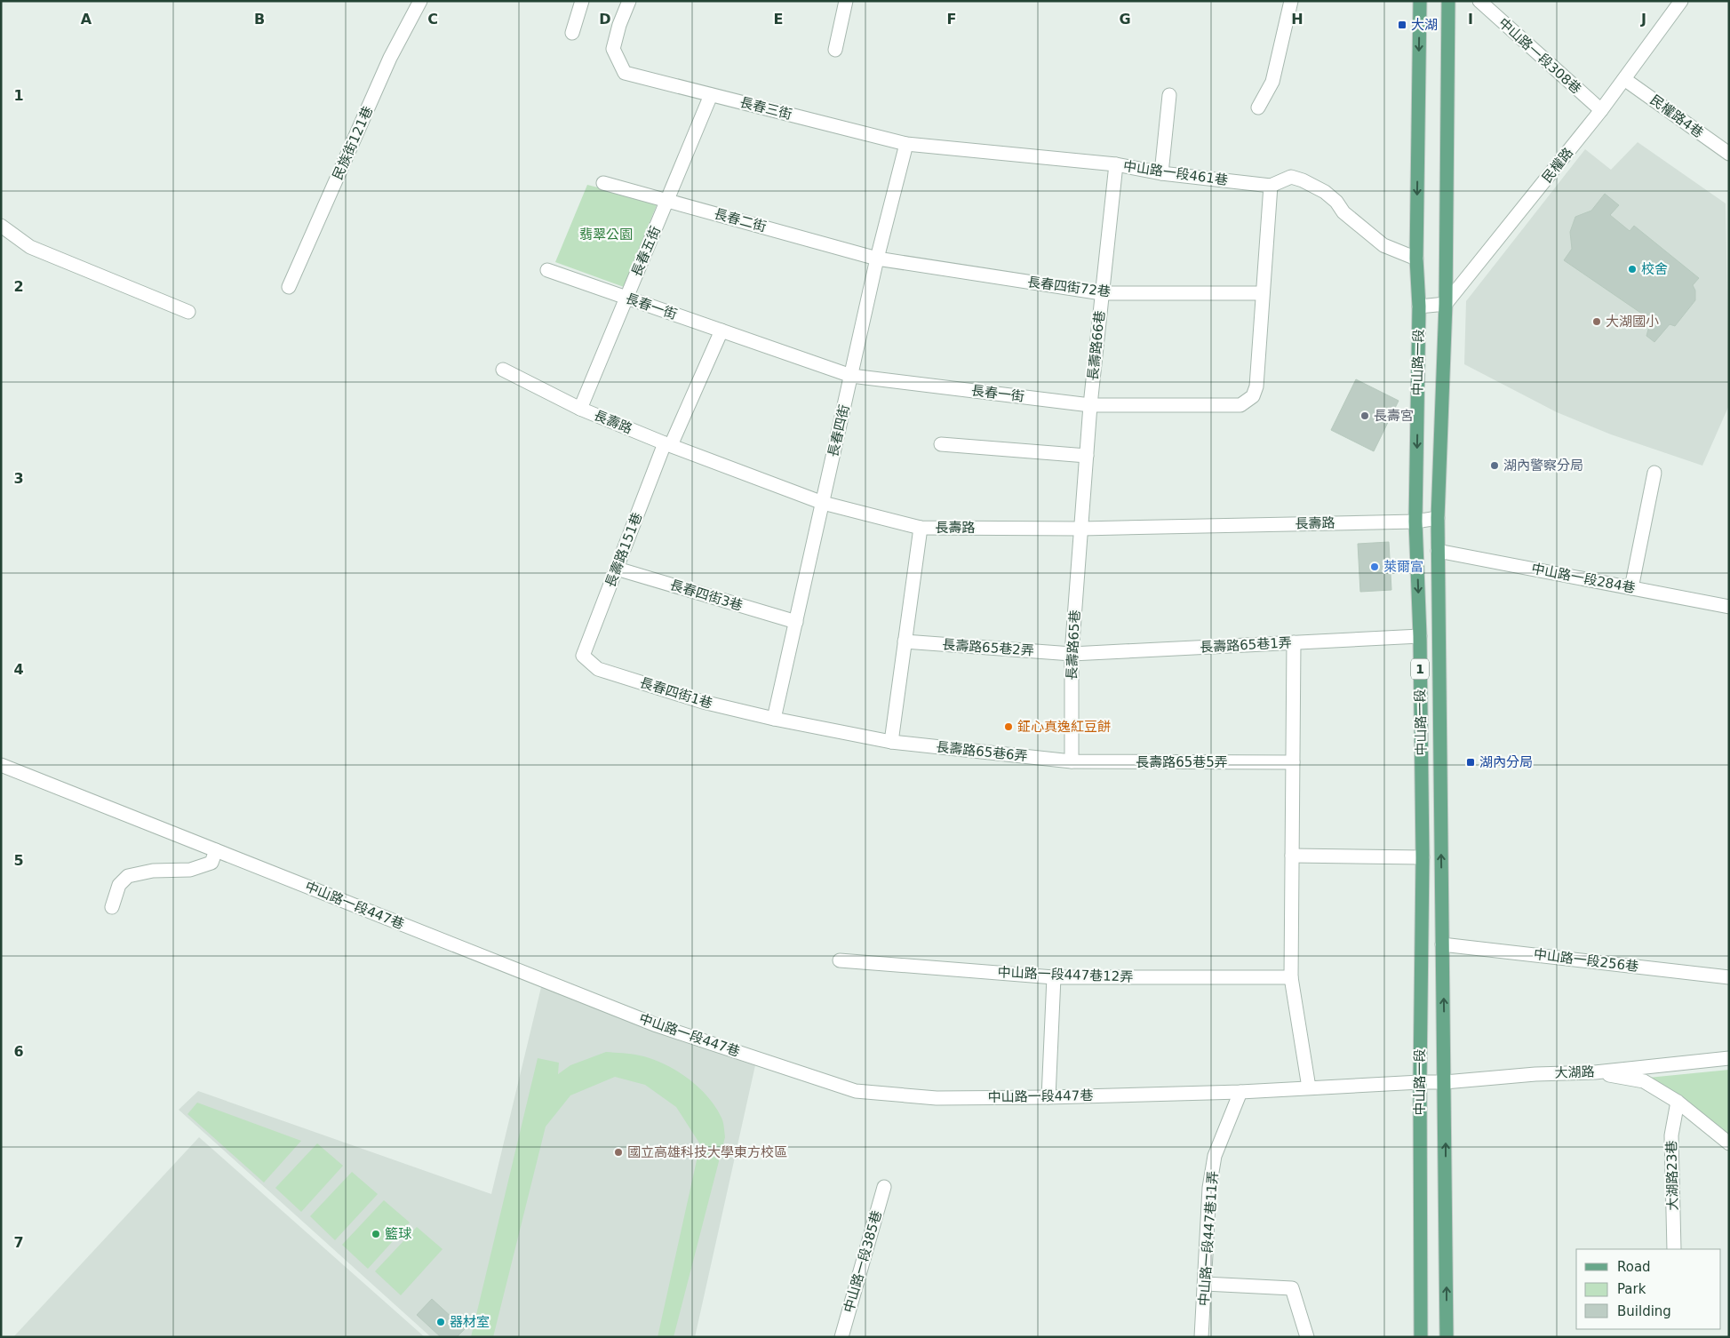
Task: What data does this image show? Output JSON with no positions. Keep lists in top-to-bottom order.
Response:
{
  "streets": {
    "main road": ["中山路一段", "1"],
    "street": [
      "中山路一段308巷",
      "長春三街",
      "民權路4巷",
      "民族街121巷",
      "民權路",
      "中山路一段461巷",
      "長春二街",
      "長春五街",
      "長春四街72巷",
      "長春一街",
      "長壽路66巷",
      "長壽路",
      "長春四街",
      "長壽路151巷",
      "中山路一段284巷",
      "長春四街3巷",
      "長壽路65巷",
      "長壽路65巷1弄",
      "長壽路65巷2弄",
      "長春四街1巷",
      "長壽路65巷6弄",
      "長壽路65巷5弄",
      "中山路一段447巷",
      "中山路一段256巷",
      "中山路一段447巷12弄",
      "大湖路",
      "大湖路23巷",
      "中山路一段447巷11弄",
      "中山路一段385巷"
    ]
  },
  "crossings": [
    ["中山路一段308巷", "民權路"],
    ["長春三街", "中山路一段461巷"],
    ["長春三街", "長春五街"],
    ["長春三街", "長春四街"],
    ["民權路4巷", "民權路"],
    ["民權路", "中山路一段"],
    ["中山路一段461巷", "長春一街"],
    ["中山路一段461巷", "長壽路66巷"],
    ["中山路一段461巷", "中山路一段"],
    ["中山路一段461巷", "長春四街"],
    ["長春二街", "長春五街"],
    ["長春二街", "長春四街72巷"],
    ["長春二街", "長春四街"],
    ["長春五街", "長春一街"],
    ["長春五街", "長壽路"],
    ["長春四街72巷", "長春一街"],
    ["長春四街72巷", "長壽路66巷"],
    ["長春四街72巷", "長春四街"],
    ["長春一街", "長壽路66巷"],
    ["長春一街", "長春四街"],
    ["長春一街", "長壽路151巷"],
    ["長壽路66巷", "長壽路"],
    ["長壽路66巷", "長壽路65巷"],
    ["中山路一段", "長壽路"],
    ["中山路一段", "中山路一段284巷"],
    ["中山路一段", "長壽路65巷1弄"],
    ["中山路一段", "中山路一段447巷"],
    ["中山路一段", "中山路一段256巷"],
    ["中山路一段", "大湖路"],
    ["長壽路", "長春四街"],
    ["長壽路", "長壽路151巷"],
    ["長壽路", "長壽路65巷"],
    ["長春四街", "長春四街3巷"],
    ["長春四街", "長春四街1巷"],
    ["長壽路151巷", "長春四街3巷"],
    ["長壽路151巷", "長春四街1巷"],
    ["長壽路65巷", "長壽路65巷1弄"],
    ["長壽路65巷", "長壽路65巷2弄"],
    ["長壽路65巷", "長壽路65巷6弄"],
    ["長壽路65巷", "長壽路65巷5弄"],
    ["長壽路65巷1弄", "長壽路65巷2弄"],
    ["長春四街1巷", "長壽路65巷6弄"],
    ["長壽路65巷6弄", "長壽路65巷5弄"],
    ["中山路一段447巷", "大湖路"],
    ["中山路一段447巷", "中山路一段447巷11弄"]
  ],
  "parks": ["翡翠公園"],
  "places": {
    "transit": ["大湖", "湖內分局"],
    "other": [
      "校舍",
      "大湖國小",
      "長壽宮",
      "湖內警察分局",
      "萊爾富",
      "鉦心真逸紅豆餅",
      "國立高雄科技大學東方校區",
      "籃球",
      "器材室"
    ]
  },
  "legend": ["Road", "Park", "Building"],
  "grid": {
    "columns": [
      "A",
      "B",
      "C",
      "D",
      "E",
      "F",
      "G",
      "H",
      "I",
      "J"
    ],
    "rows": [
      "1",
      "2",
      "3",
      "4",
      "5",
      "6",
      "7"
    ]
  }
}
